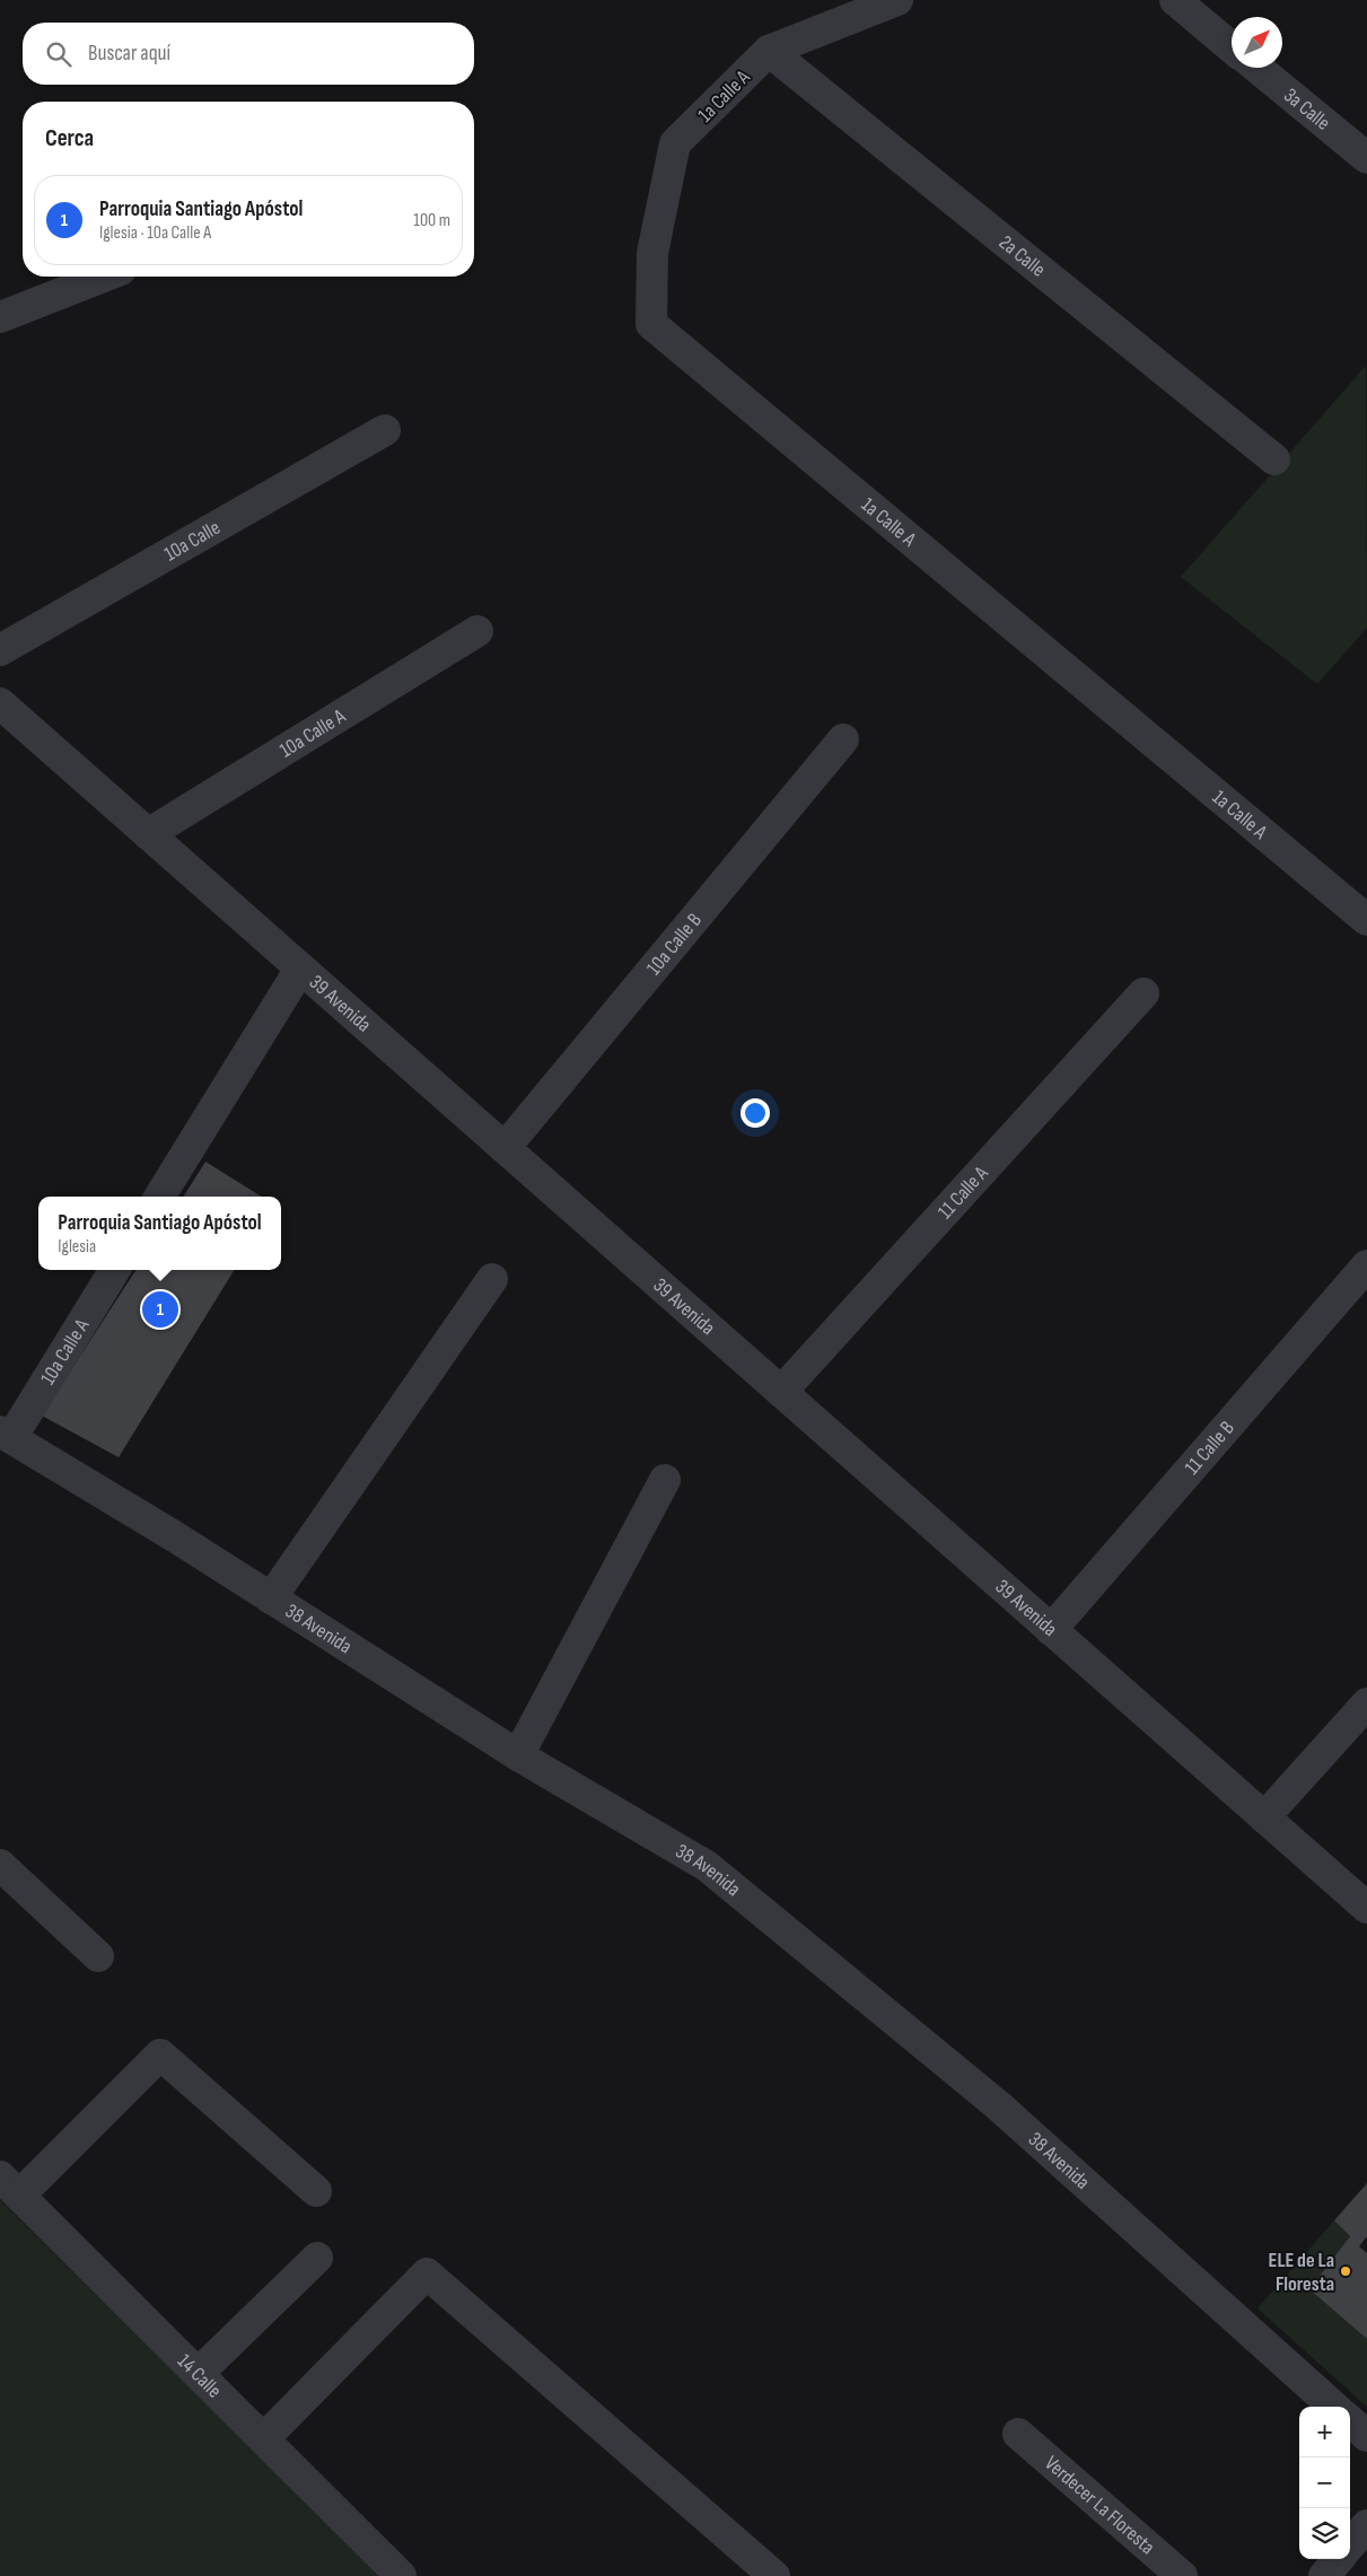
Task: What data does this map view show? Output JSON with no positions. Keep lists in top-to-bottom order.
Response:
{
  "streets": {
    "street": [
      "1a Calle A",
      "3a Calle",
      "2a Calle",
      "10a Calle",
      "10a Calle A",
      "10a Calle B",
      "39 Avenida",
      "11 Calle A",
      "11 Calle B",
      "38 Avenida",
      "14 Calle",
      "Verdecer La Floresta"
    ]
  },
  "crossings": [
    ["1a Calle A", "2a Calle"],
    ["10a Calle A", "39 Avenida"],
    ["10a Calle A", "38 Avenida"],
    ["10a Calle B", "39 Avenida"],
    ["39 Avenida", "11 Calle A"],
    ["39 Avenida", "11 Calle B"]
  ],
  "places": ["ELE de La Floresta"],
  "north": "top right",
  "page": {
    "search": "Buscar aquí",
    "heading": "Cerca",
    "list": [
      {
        "mark": "1",
        "name": "Parroquia Santiago Apóstol",
        "note": "Iglesia · 10a Calle A",
        "value": "100 m"
      }
    ],
    "popup": ["Parroquia Santiago Apóstol", "Iglesia"],
    "pins": "1",
    "map_buttons": ["+", "−"]
  }
}
